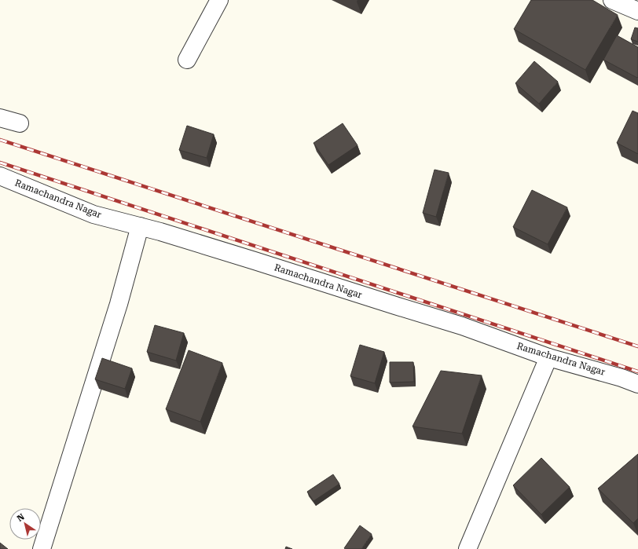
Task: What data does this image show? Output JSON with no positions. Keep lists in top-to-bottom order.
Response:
{
  "streets": {
    "street": ["Ramachandra Nagar"]
  },
  "north": "top left"
}
